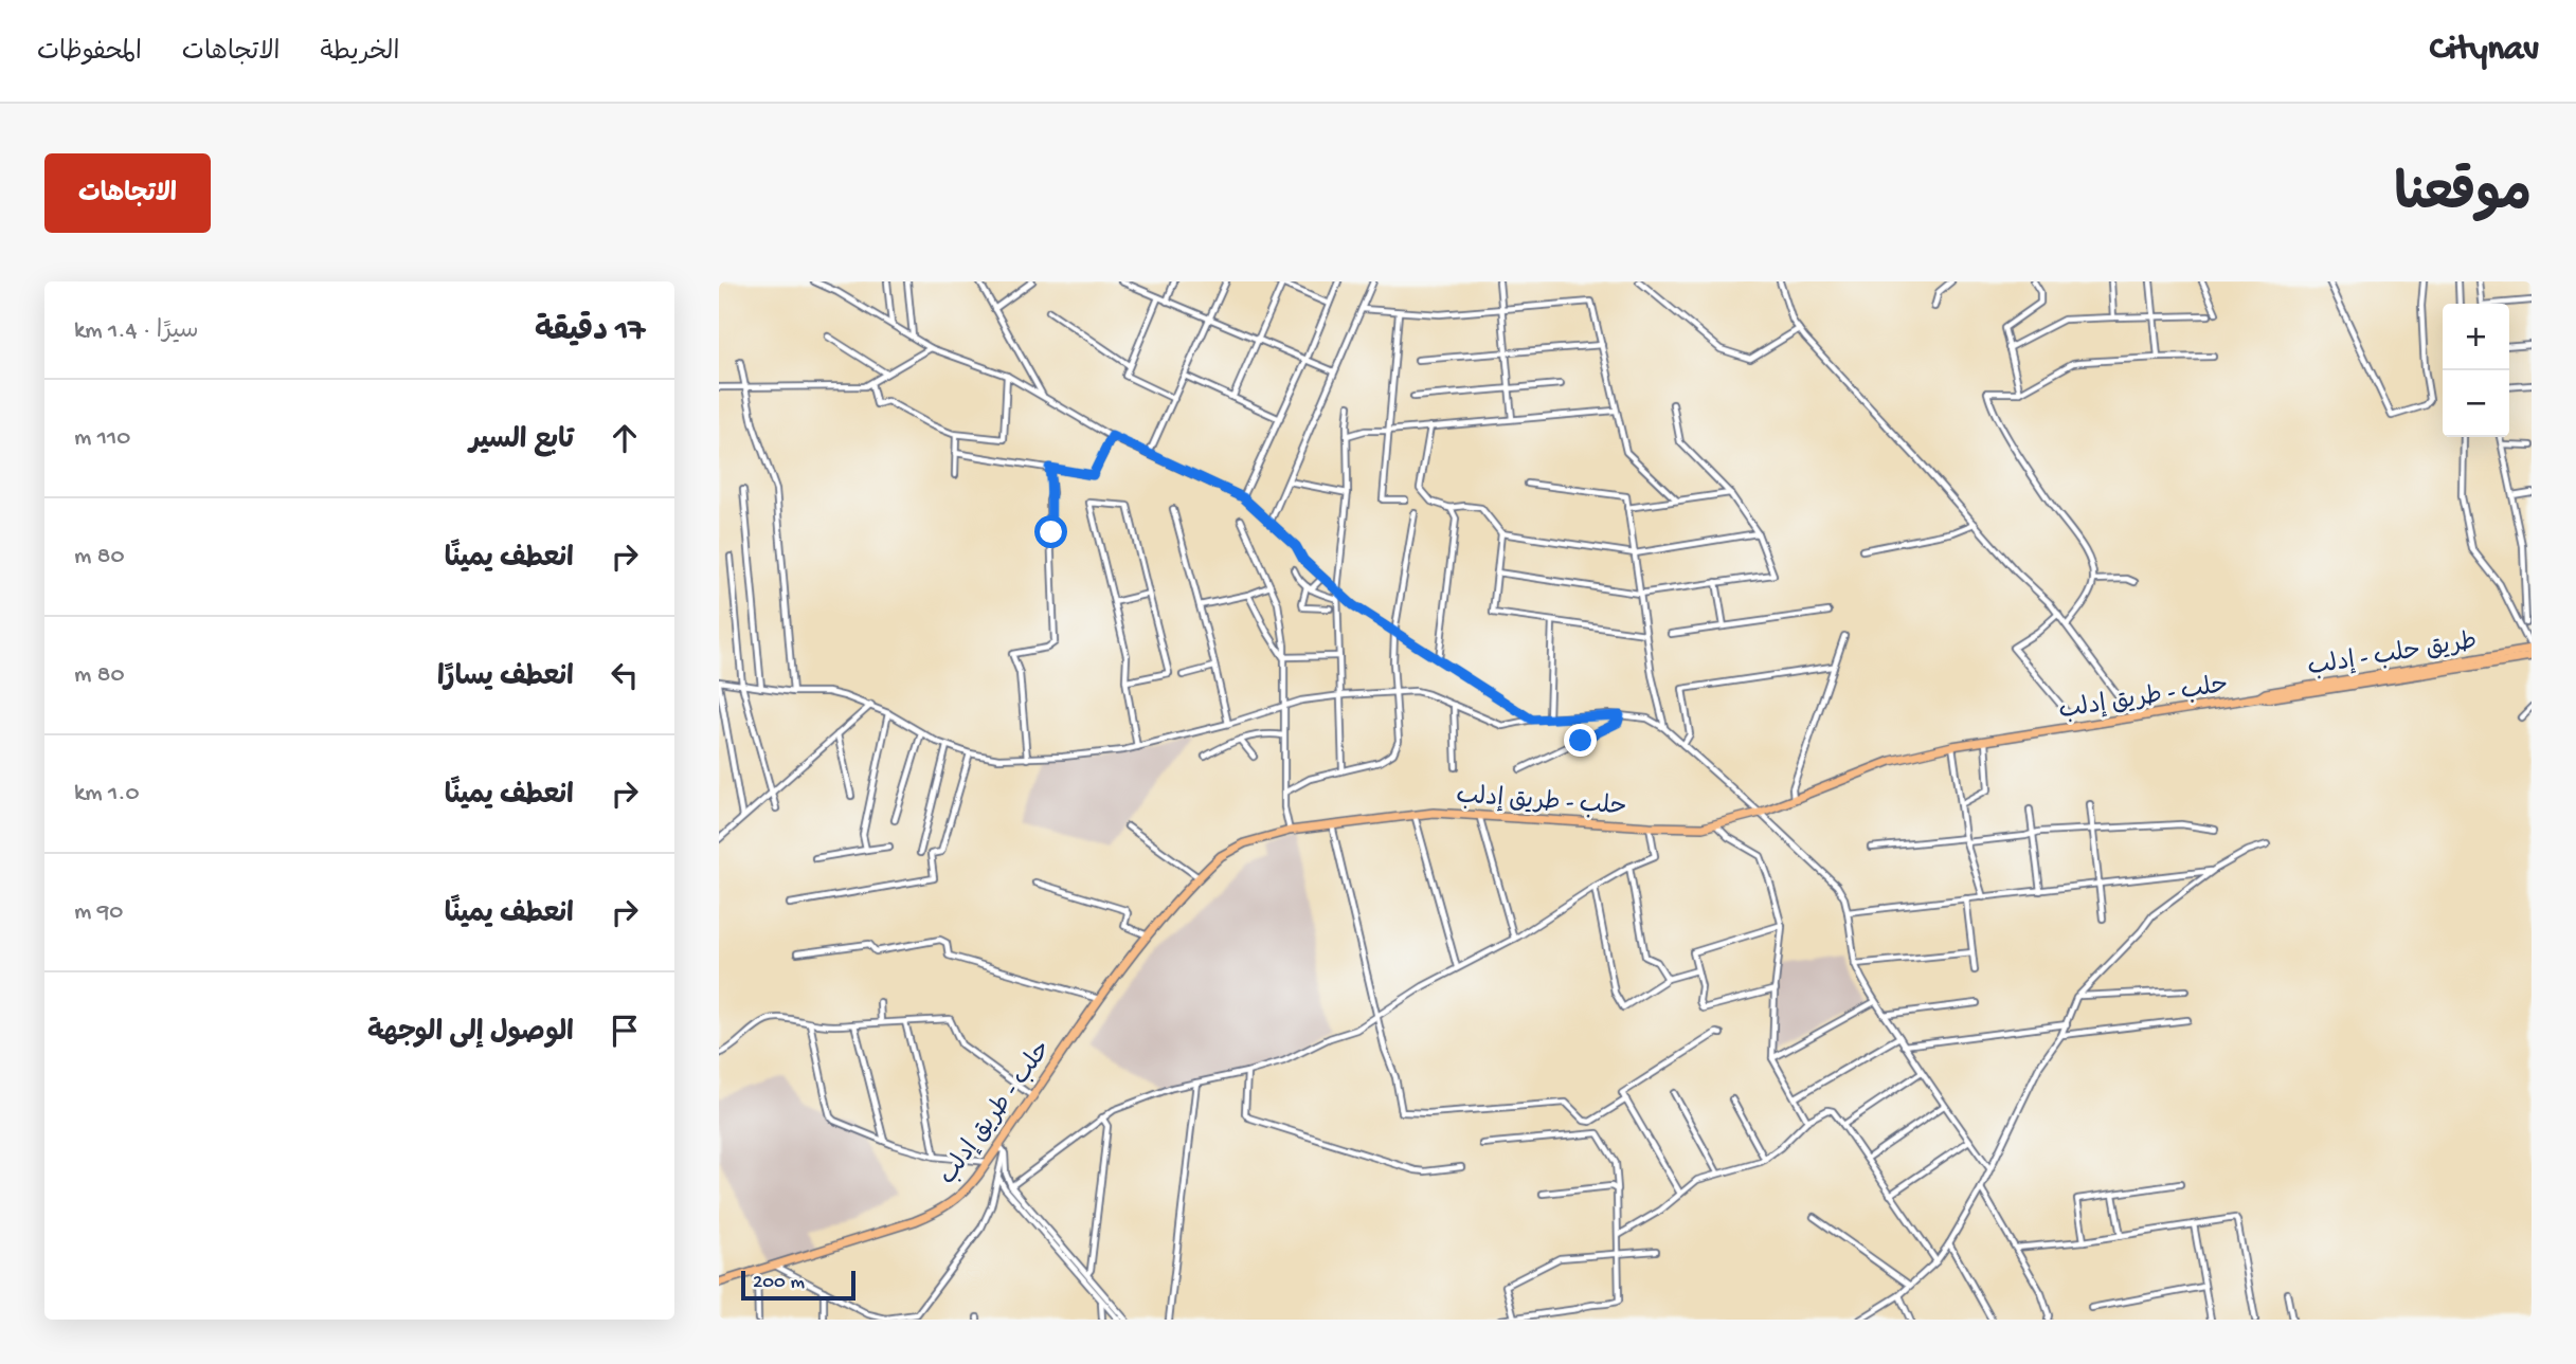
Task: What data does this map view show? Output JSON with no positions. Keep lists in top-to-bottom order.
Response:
{
  "streets": {
    "highway": ["طريق حلب - إدلب", "حلب - طريق إدلب"]
  },
  "crossings": [
    ["طريق حلب - إدلب", "حلب - طريق إدلب"]
  ],
  "scale_bar": "200 m",
  "page": {
    "header": "Citynav",
    "nav": ["الخريطة", "الاتجاهات", "المحفوظات"],
    "title": "موقعنا",
    "buttons": "الاتجاهات",
    "heading": ["17 دقيقة", "سيرًا · 1.4 km"],
    "map_buttons": ["+", "−"],
    "list": [
      ["تابع السير", "110 m"],
      ["انعطف يمينًا", "80 m"],
      ["انعطف يسارًا", "80 m"],
      ["انعطف يمينًا", "1.0 km"],
      ["انعطف يمينًا", "90 m"],
      "الوصول إلى الوجهة"
    ],
    "scale": "200 m"
  }
}
